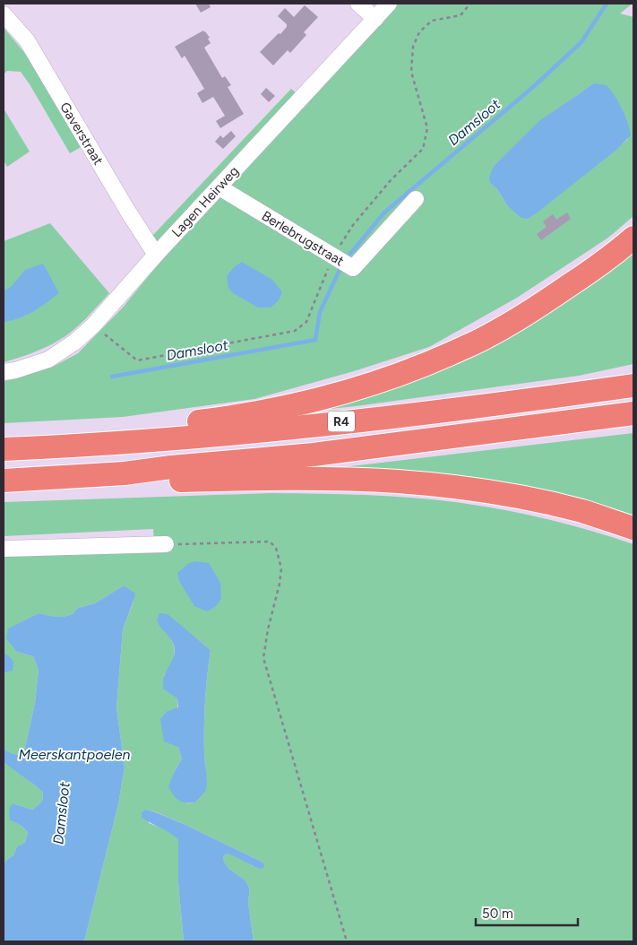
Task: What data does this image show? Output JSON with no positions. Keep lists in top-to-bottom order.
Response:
{
  "streets": {
    "highway": ["R4"],
    "street": ["Gaverstraat", "Lagen Heirweg", "Berlebrugstraat"]
  },
  "crossings": [
    ["Gaverstraat", "Lagen Heirweg"],
    ["Lagen Heirweg", "Berlebrugstraat"]
  ],
  "water": ["Damsloot", "Meerskantpoelen"],
  "scale_bar": "50 m"
}
